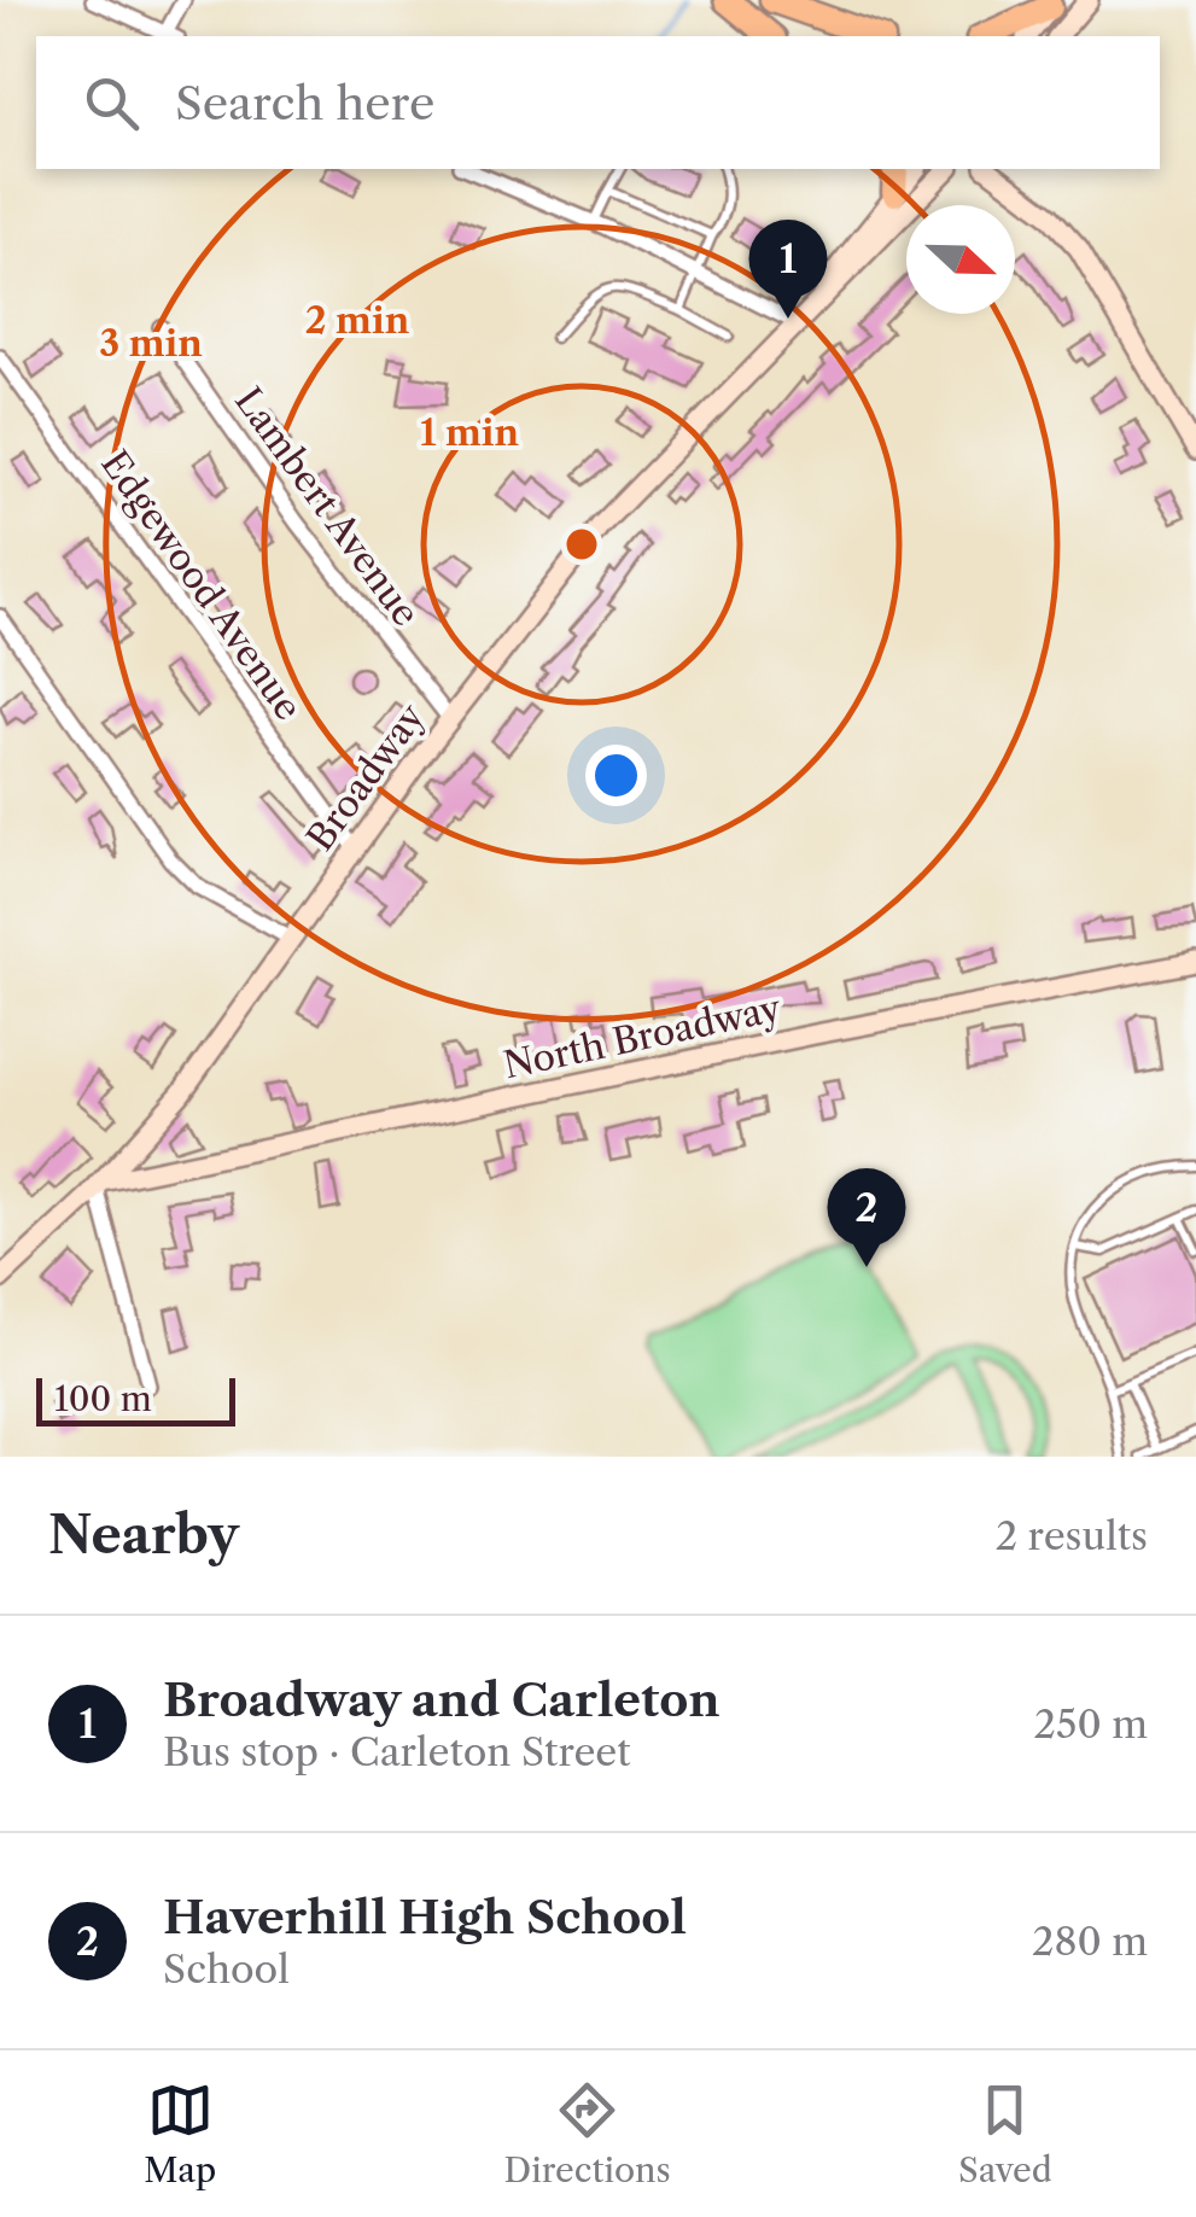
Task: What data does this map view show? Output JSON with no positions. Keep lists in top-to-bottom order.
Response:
{
  "streets": {
    "main road": ["Broadway", "North Broadway"],
    "street": ["Lambert Avenue", "Edgewood Avenue"]
  },
  "crossings": [
    ["Lambert Avenue", "Broadway"],
    ["Edgewood Avenue", "Broadway"],
    ["Broadway", "North Broadway"]
  ],
  "scale_bar": "100 m",
  "north": "right",
  "page": {
    "search": "Search here",
    "pins": ["1", "2"],
    "scale": "100 m",
    "heading": ["Nearby", "2 results"],
    "list": [
      {
        "mark": "1",
        "name": "Broadway and Carleton",
        "note": "Bus stop · Carleton Street",
        "value": "250 m"
      },
      {
        "mark": "2",
        "name": "Haverhill High School",
        "note": "School",
        "value": "280 m"
      }
    ],
    "nav": ["Map", "Directions", "Saved"]
  },
  "rings": ["2 min", "3 min", "1 min"]
}
